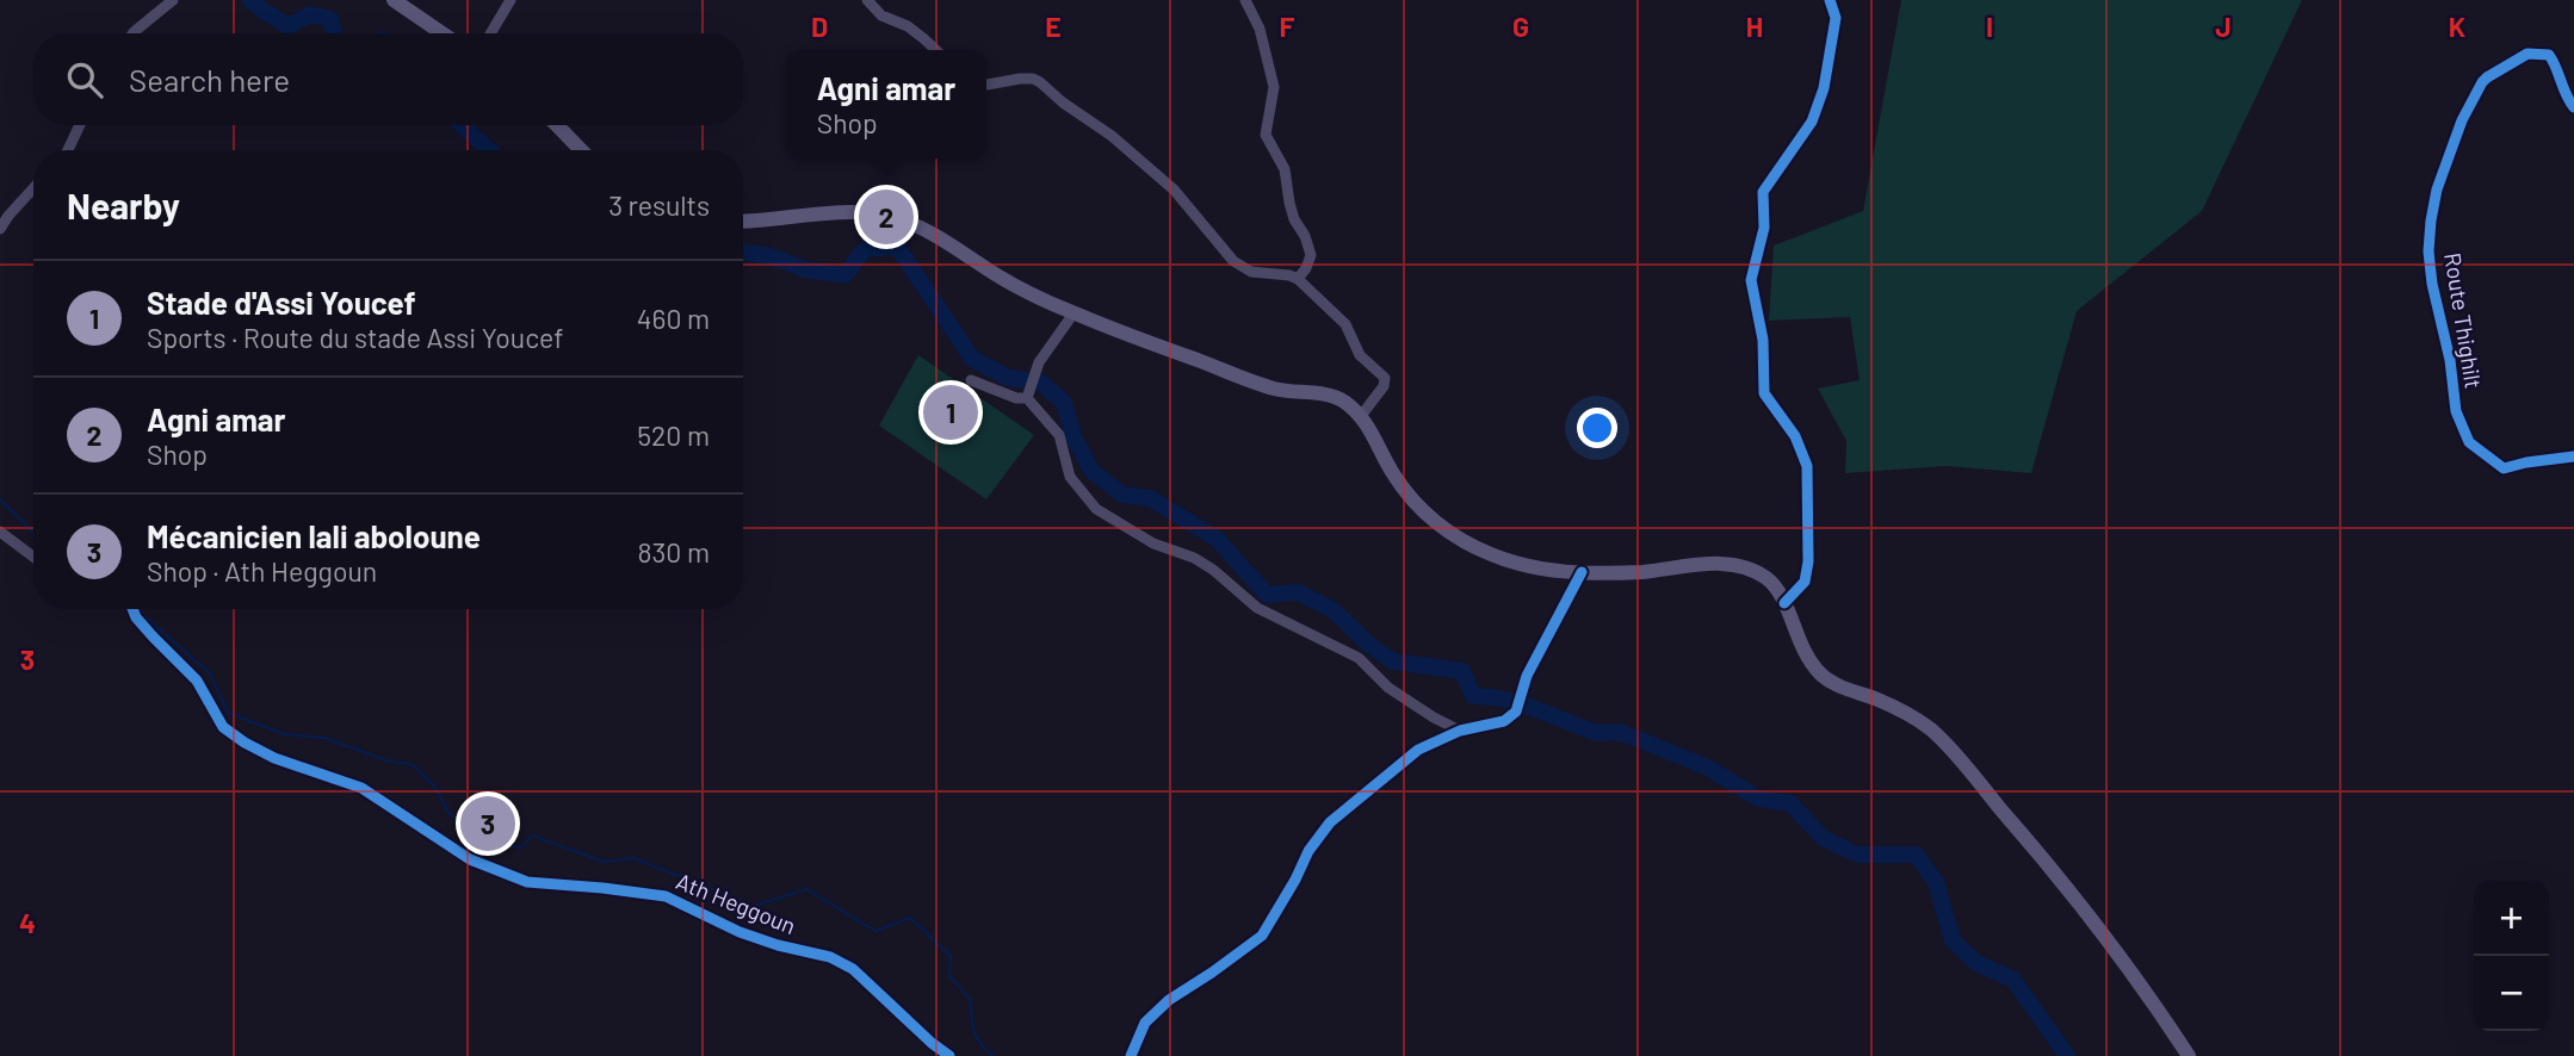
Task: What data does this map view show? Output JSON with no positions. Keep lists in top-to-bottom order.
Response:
{
  "streets": {
    "street": ["Route Thighilt", "Ath Heggoun"]
  },
  "page": {
    "search": "Search here",
    "popup": ["Agni amar", "Shop"],
    "heading": ["Nearby", "3 results"],
    "pins": ["2", "1", "3"],
    "list": [
      {
        "mark": "1",
        "name": "Stade d'Assi Youcef",
        "note": "Sports · Route du stade Assi Youcef",
        "value": "460 m"
      },
      {
        "mark": "2",
        "name": "Agni amar",
        "note": "Shop",
        "value": "520 m"
      },
      {
        "mark": "3",
        "name": "Mécanicien lali aboloune",
        "note": "Shop · Ath Heggoun",
        "value": "830 m"
      }
    ],
    "map_buttons": ["+", "−"]
  },
  "grid": {
    "columns": [
      "D",
      "E",
      "F",
      "G",
      "H",
      "I",
      "J",
      "K"
    ],
    "rows": ["3", "4"]
  }
}
